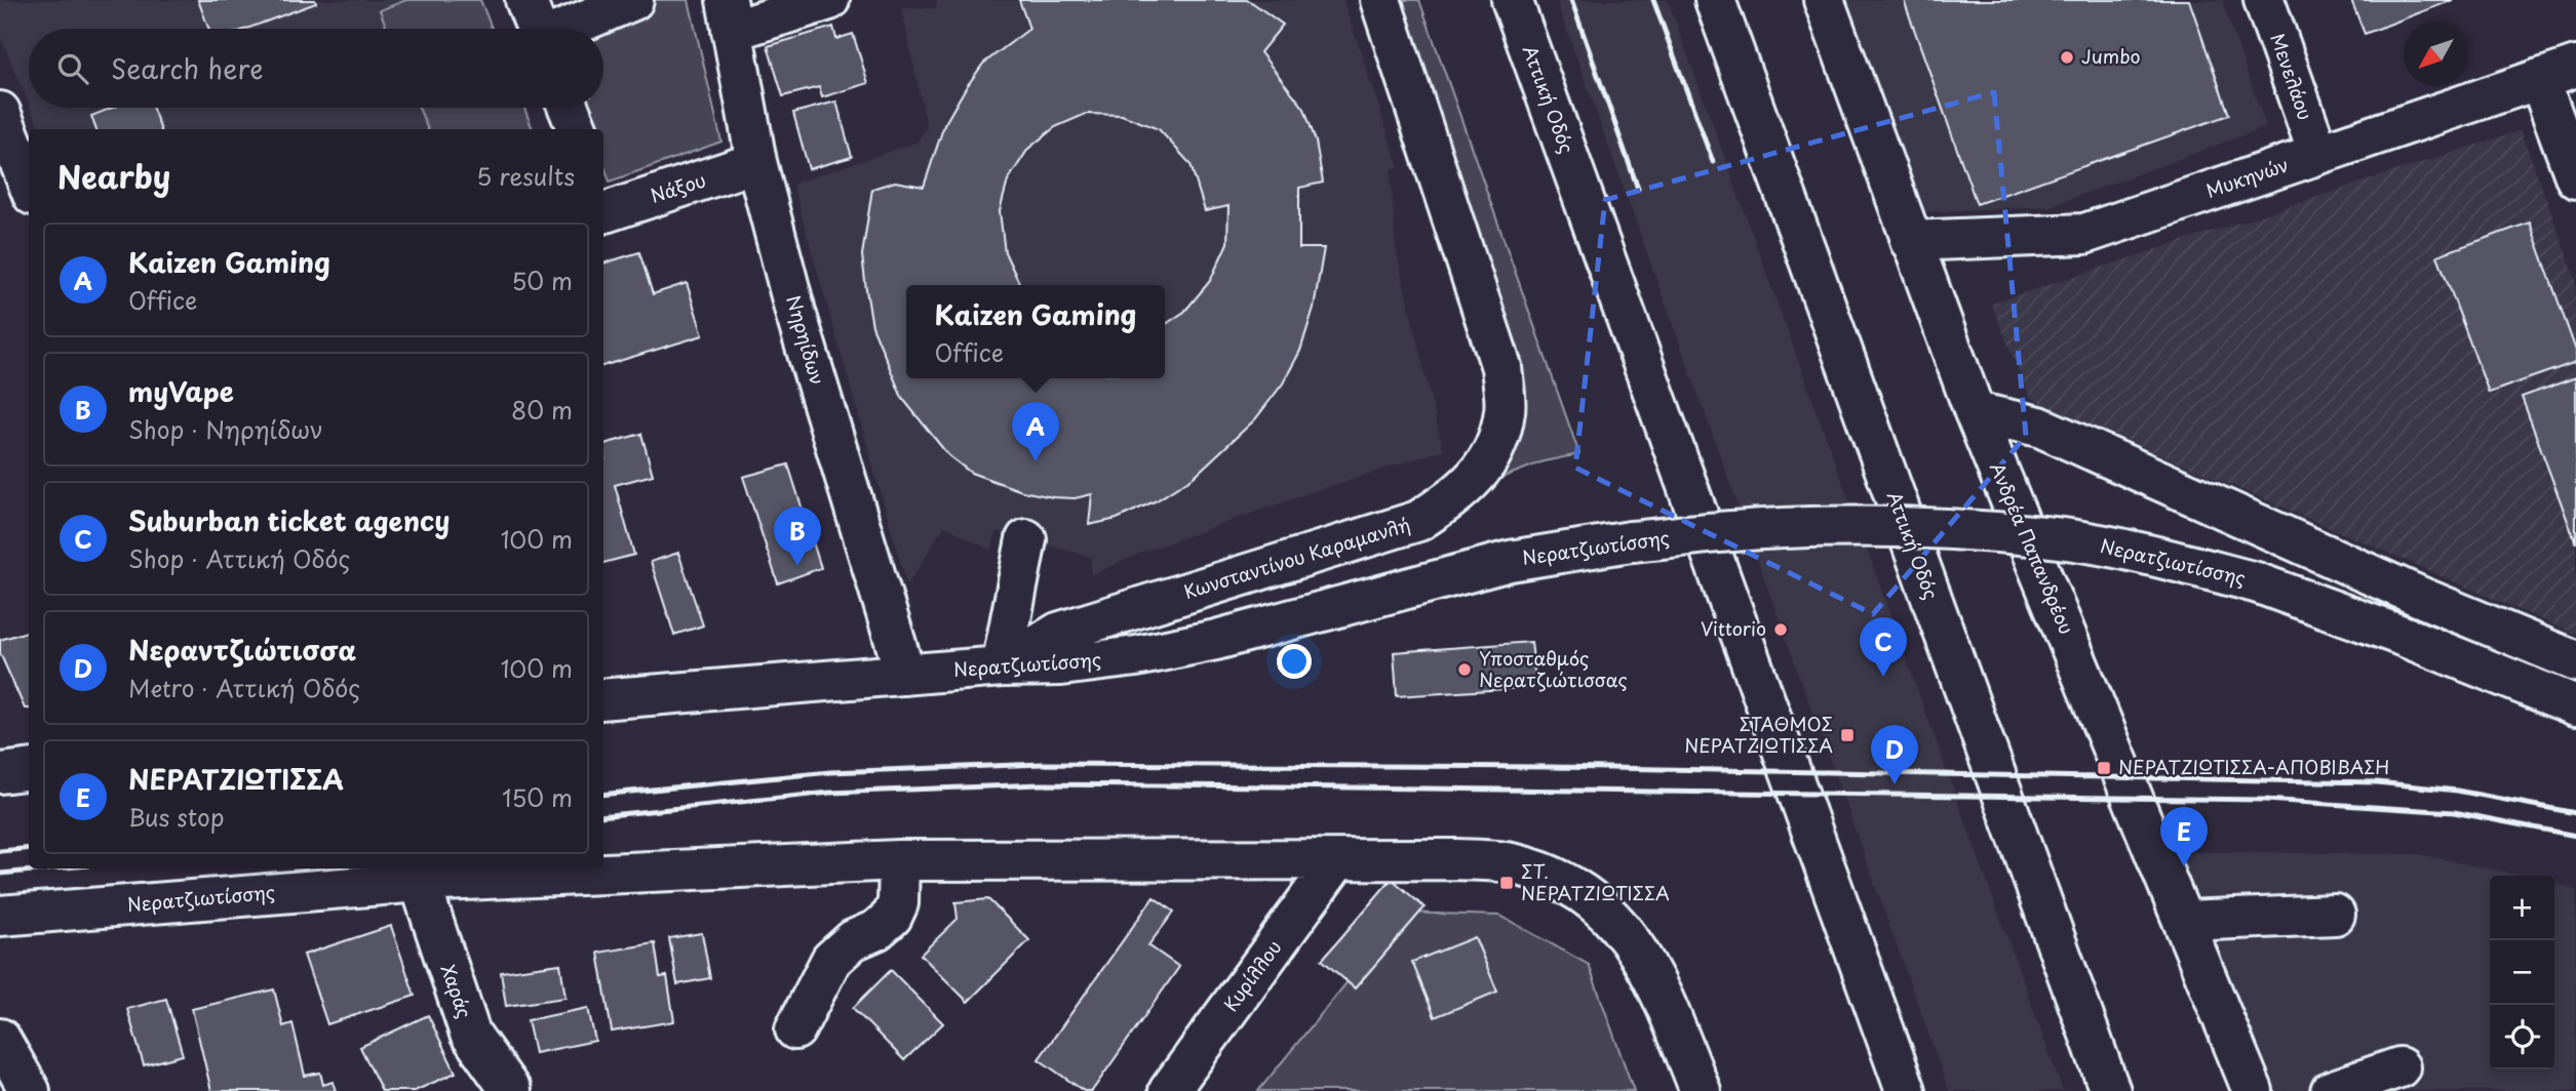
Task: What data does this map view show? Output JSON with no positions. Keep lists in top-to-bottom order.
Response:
{
  "streets": {
    "main road": [
      "Μενελάου",
      "Αττική Οδός",
      "Μυκηνών",
      "Νάξου",
      "Νηρηίδων",
      "Νερατζιωτίσσης",
      "Ανδρέα Παπανδρέου",
      "Κωνσταντίνου Καραμανλή",
      "Κυρίλλου",
      "Χαράς"
    ]
  },
  "crossings": [
    ["Μενελάου", "Μυκηνών"],
    ["Μυκηνών", "Ανδρέα Παπανδρέου"],
    ["Νάξου", "Νηρηίδων"],
    ["Νηρηίδων", "Νερατζιωτίσσης"],
    ["Νερατζιωτίσσης", "Κωνσταντίνου Καραμανλή"],
    ["Νερατζιωτίσσης", "Κυρίλλου"],
    ["Νερατζιωτίσσης", "Χαράς"]
  ],
  "places": {
    "other": ["Jumbo", "Vittorio", "Υποσταθμός Νερατζιώτισσας"],
    "transit": ["ΣΤΑΘΜΟΣ ΝΕΡΑΤΖΙΩΤΙΣΣΑ", "ΝΕΡΑΤΖΙΩΤΙΣΣΑ-ΑΠΟΒΙΒΑΣΗ", "ΣΤ. ΝΕΡΑΤΖΙΩΤΙΣΣΑ"]
  },
  "north": "bottom left",
  "page": {
    "search": "Search here",
    "heading": ["Nearby", "5 results"],
    "list": [
      {
        "mark": "A",
        "name": "Kaizen Gaming",
        "note": "Office",
        "value": "50 m"
      },
      {
        "mark": "B",
        "name": "myVape",
        "note": "Shop · Νηρηίδων",
        "value": "80 m"
      },
      {
        "mark": "C",
        "name": "Suburban ticket agency",
        "note": "Shop · Αττική Οδός",
        "value": "100 m"
      },
      {
        "mark": "D",
        "name": "Νεραντζιώτισσα",
        "note": "Metro · Αττική Οδός",
        "value": "100 m"
      },
      {
        "mark": "E",
        "name": "ΝΕΡΑΤΖΙΩΤΙΣΣΑ",
        "note": "Bus stop",
        "value": "150 m"
      }
    ],
    "popup": ["Kaizen Gaming", "Office"],
    "pins": [
      "A",
      "B",
      "C",
      "D",
      "E"
    ],
    "map_buttons": ["+", "−"]
  }
}
